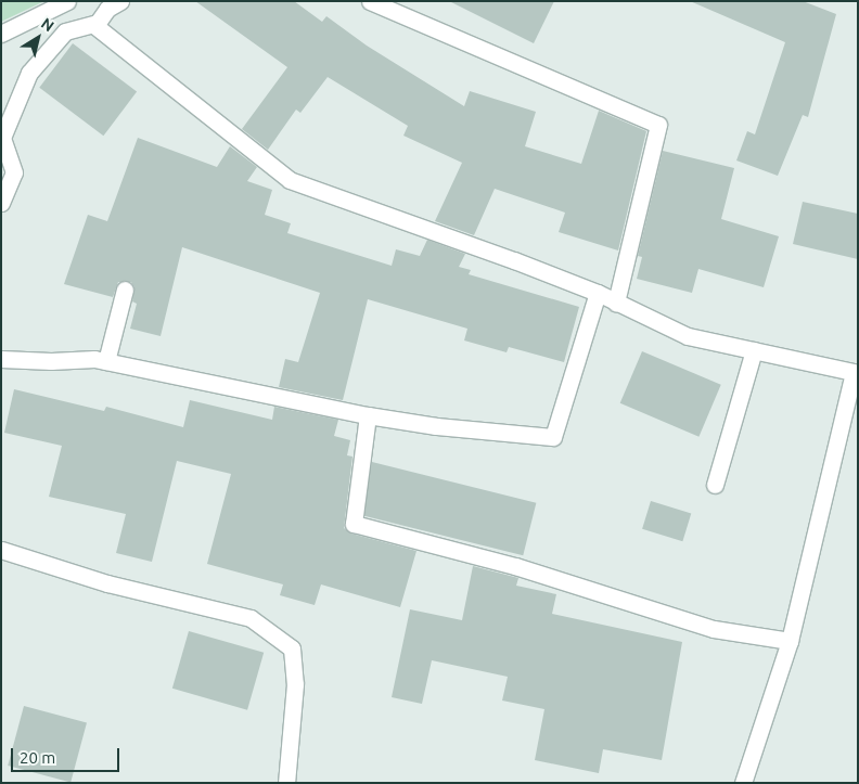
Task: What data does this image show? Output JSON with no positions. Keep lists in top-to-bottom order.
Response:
{
  "scale_bar": "20 m",
  "north": "top right"
}
